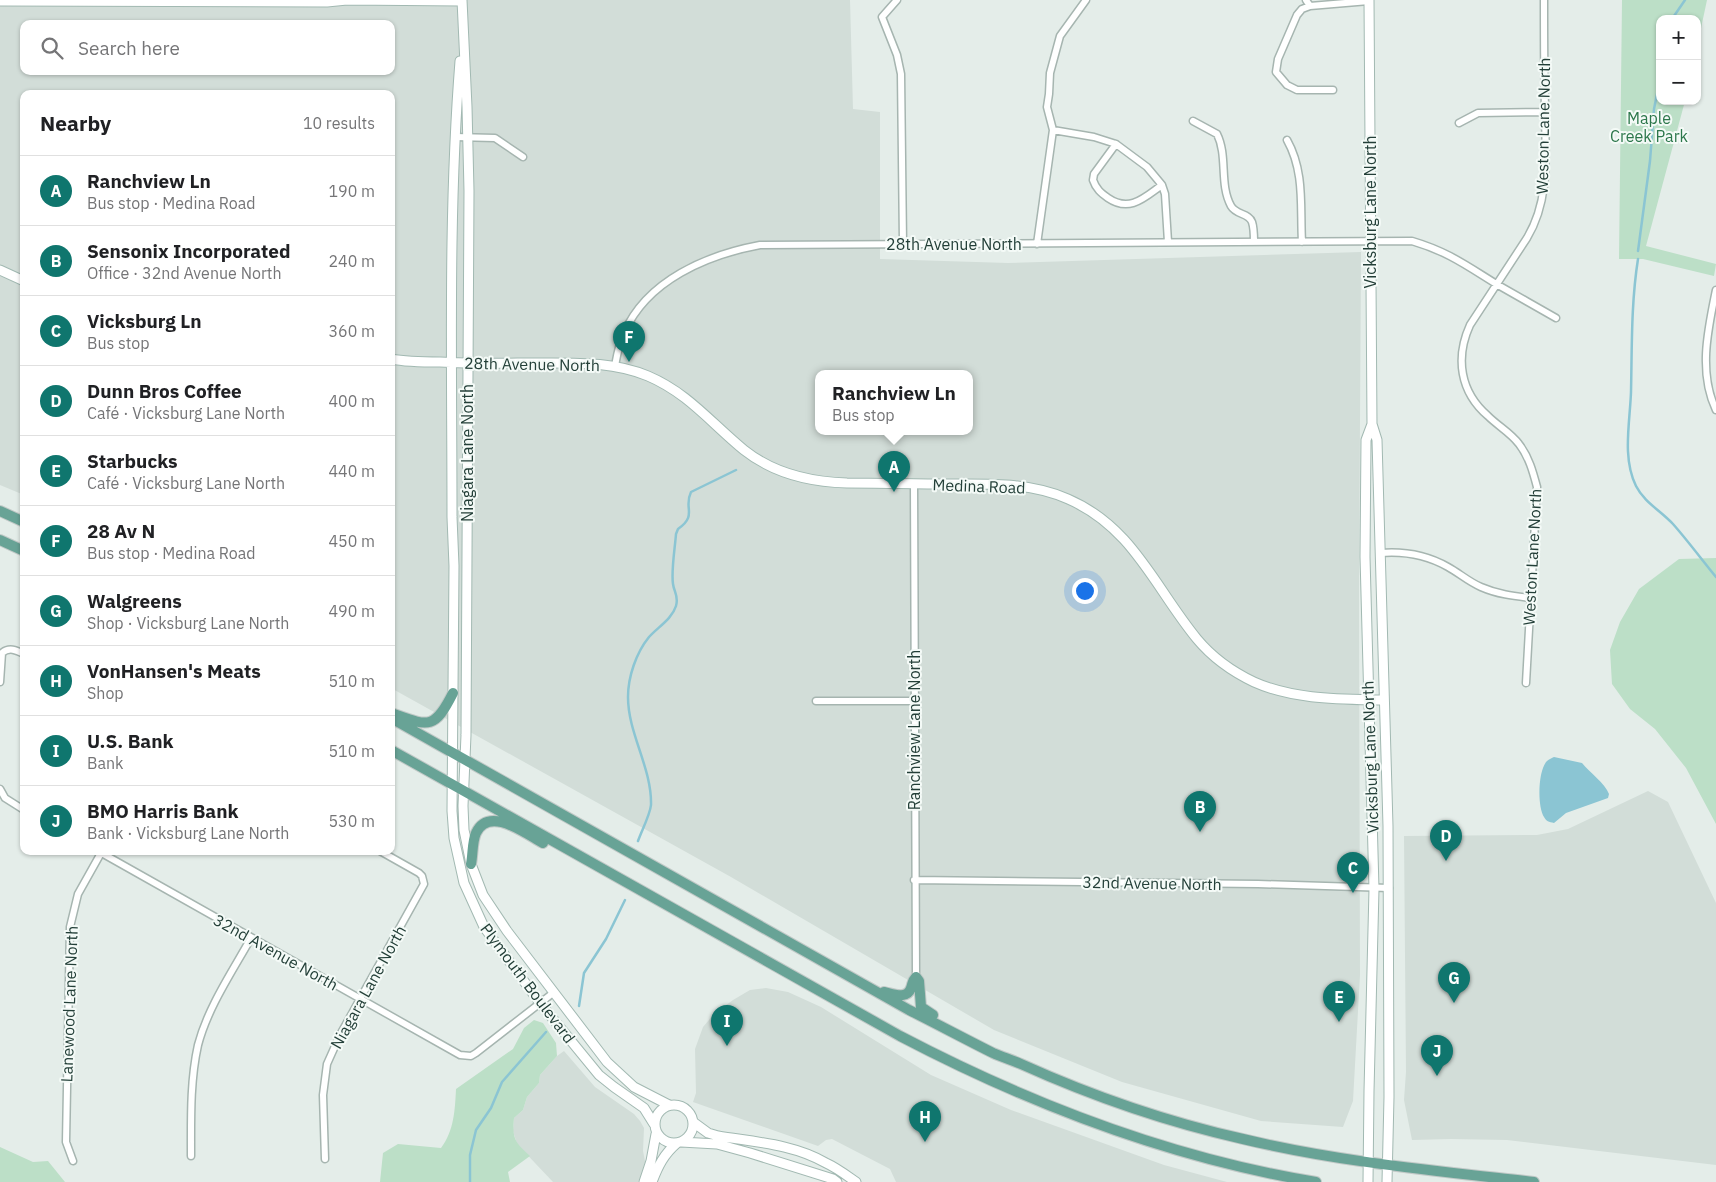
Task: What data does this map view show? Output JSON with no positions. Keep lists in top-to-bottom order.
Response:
{
  "streets": {
    "street": [
      "Weston Lane North",
      "Vicksburg Lane North",
      "28th Avenue North",
      "Niagara Lane North",
      "Medina Road",
      "Ranchview Lane North",
      "32nd Avenue North",
      "Plymouth Boulevard",
      "Lanewood Lane North"
    ]
  },
  "crossings": [
    ["Weston Lane North", "28th Avenue North"],
    ["Vicksburg Lane North", "28th Avenue North"],
    ["Vicksburg Lane North", "Medina Road"],
    ["Vicksburg Lane North", "32nd Avenue North"],
    ["28th Avenue North", "Niagara Lane North"],
    ["28th Avenue North", "Medina Road"],
    ["Niagara Lane North", "32nd Avenue North"],
    ["Niagara Lane North", "Plymouth Boulevard"],
    ["Medina Road", "Ranchview Lane North"],
    ["Ranchview Lane North", "32nd Avenue North"],
    ["32nd Avenue North", "Plymouth Boulevard"]
  ],
  "parks": ["Maple Creek Park"],
  "page": {
    "map_buttons": ["+", "−"],
    "search": "Search here",
    "heading": ["Nearby", "10 results"],
    "list": [
      {
        "mark": "A",
        "name": "Ranchview Ln",
        "note": "Bus stop · Medina Road",
        "value": "190 m"
      },
      {
        "mark": "B",
        "name": "Sensonix Incorporated",
        "note": "Office · 32nd Avenue North",
        "value": "240 m"
      },
      {
        "mark": "C",
        "name": "Vicksburg Ln",
        "note": "Bus stop",
        "value": "360 m"
      },
      {
        "mark": "D",
        "name": "Dunn Bros Coffee",
        "note": "Café · Vicksburg Lane North",
        "value": "400 m"
      },
      {
        "mark": "E",
        "name": "Starbucks",
        "note": "Café · Vicksburg Lane North",
        "value": "440 m"
      },
      {
        "mark": "F",
        "name": "28 Av N",
        "note": "Bus stop · Medina Road",
        "value": "450 m"
      },
      {
        "mark": "G",
        "name": "Walgreens",
        "note": "Shop · Vicksburg Lane North",
        "value": "490 m"
      },
      {
        "mark": "H",
        "name": "VonHansen's Meats",
        "note": "Shop",
        "value": "510 m"
      },
      {
        "mark": "I",
        "name": "U.S. Bank",
        "note": "Bank",
        "value": "510 m"
      },
      {
        "mark": "J",
        "name": "BMO Harris Bank",
        "note": "Bank · Vicksburg Lane North",
        "value": "530 m"
      }
    ],
    "pins": [
      "F",
      "A",
      "B",
      "D",
      "C",
      "G",
      "E",
      "I",
      "J",
      "H"
    ],
    "popup": ["Ranchview Ln", "Bus stop"]
  }
}
